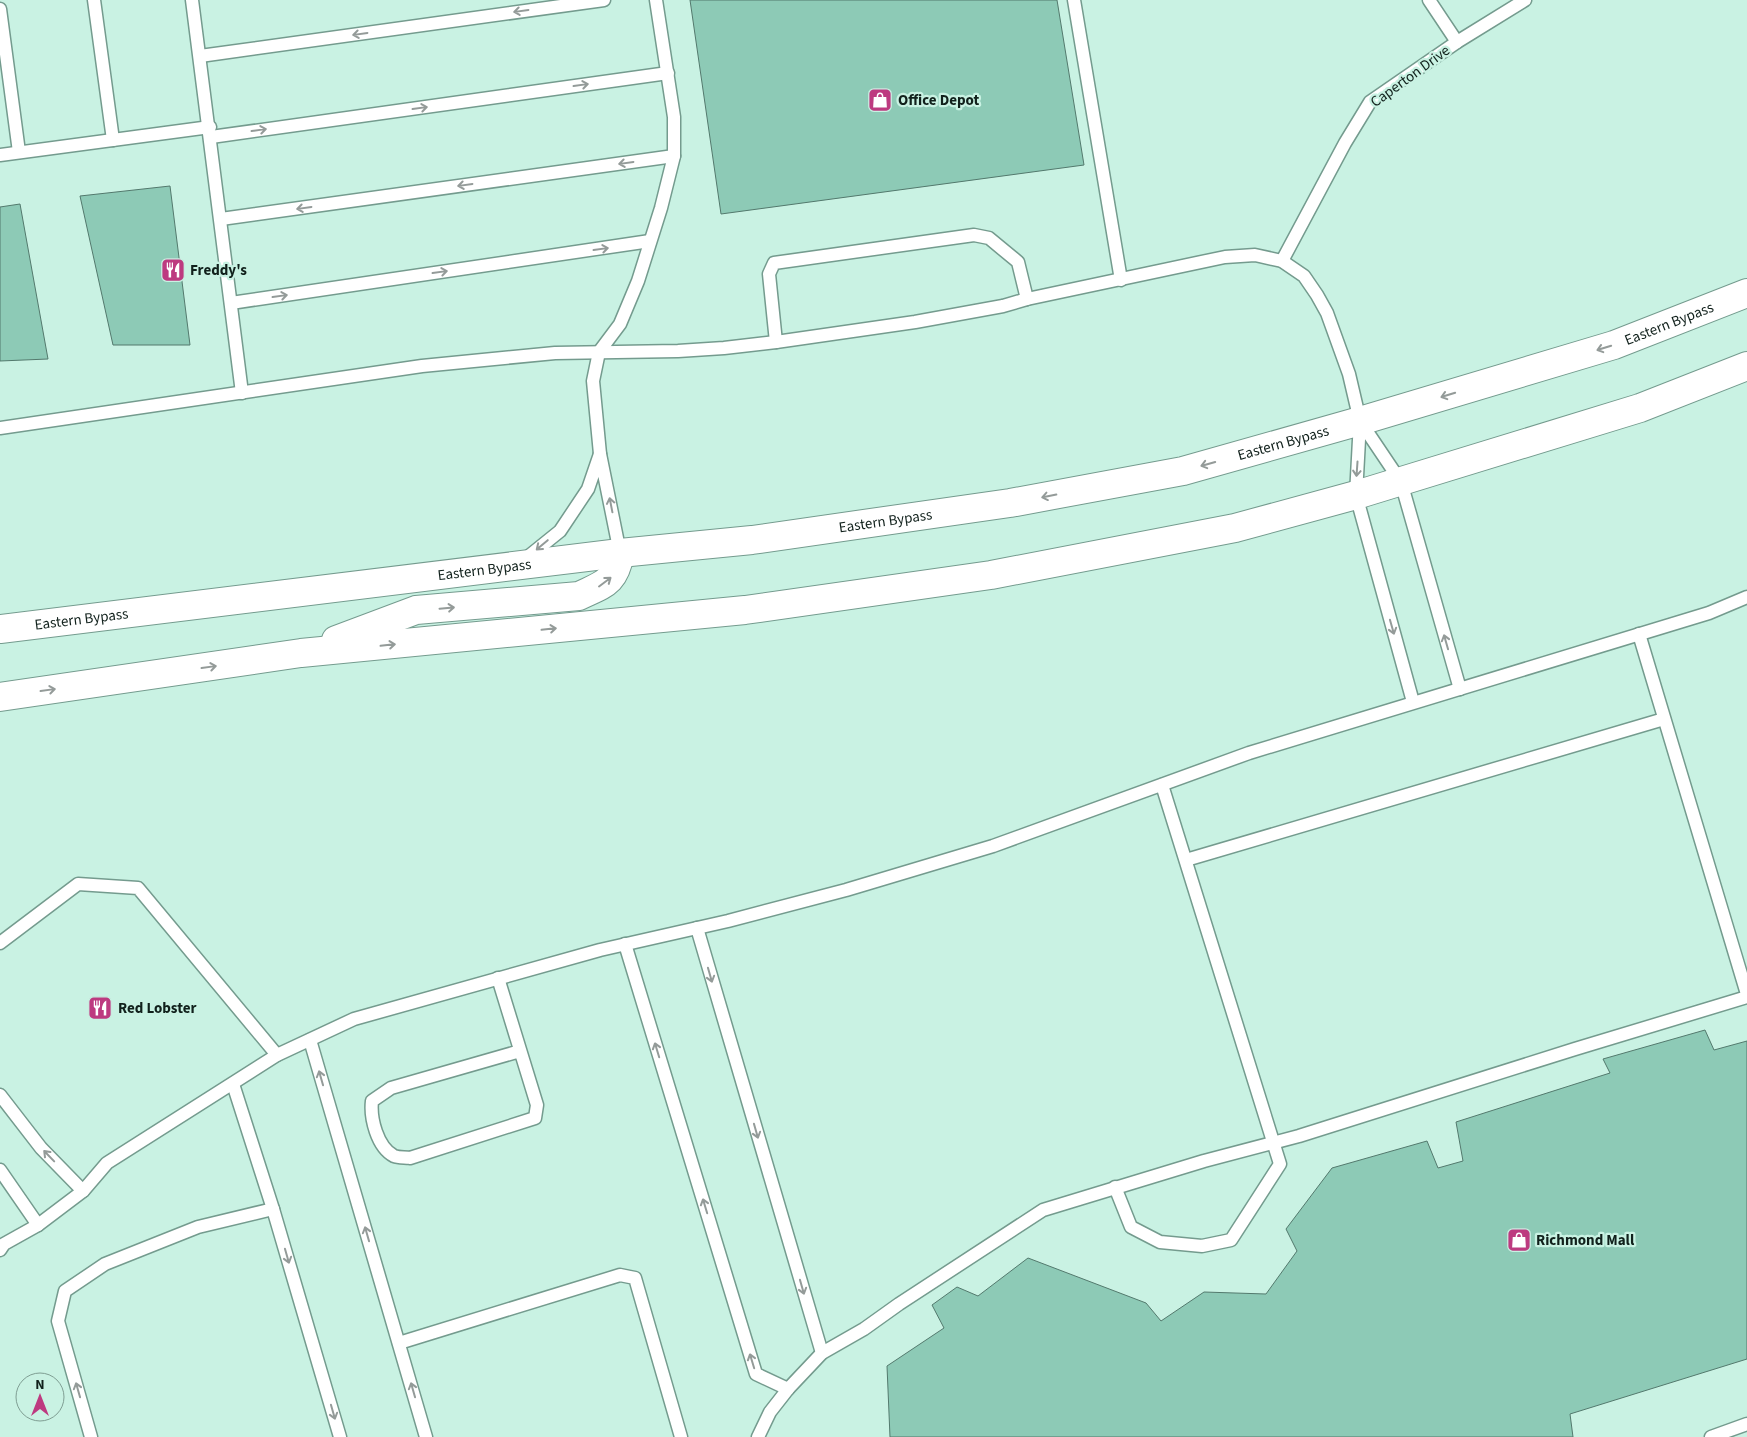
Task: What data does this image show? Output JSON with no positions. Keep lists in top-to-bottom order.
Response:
{
  "streets": {
    "main road": ["Eastern Bypass"],
    "lane": ["Caperton Drive"]
  },
  "places": {
    "shop": ["Office Depot", "Richmond Mall"],
    "restaurant": ["Freddy's", "Red Lobster"]
  },
  "north": "top"
}
